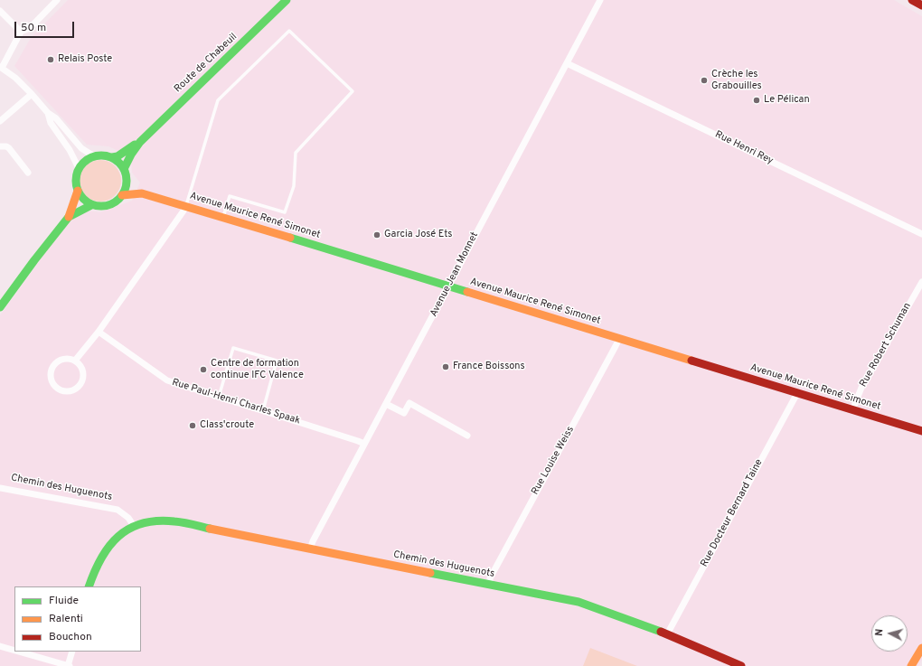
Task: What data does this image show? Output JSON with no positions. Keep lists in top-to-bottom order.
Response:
{
  "streets": {
    "street": [
      "Route de Chabeuil",
      "Rue Henri Rey",
      "Avenue Maurice René Simonet",
      "Avenue Jean Monnet",
      "Rue Robert Schuman",
      "Rue Paul-Henri Charles Spaak",
      "Rue Louise Weiss",
      "Chemin des Huguenots",
      "Rue Docteur Bernard Taine"
    ]
  },
  "crossings": [
    ["Route de Chabeuil", "Avenue Maurice René Simonet"],
    ["Rue Henri Rey", "Avenue Jean Monnet"],
    ["Avenue Maurice René Simonet", "Avenue Jean Monnet"],
    ["Avenue Maurice René Simonet", "Rue Robert Schuman"],
    ["Avenue Maurice René Simonet", "Rue Louise Weiss"],
    ["Avenue Maurice René Simonet", "Rue Docteur Bernard Taine"],
    ["Avenue Jean Monnet", "Rue Paul-Henri Charles Spaak"],
    ["Avenue Jean Monnet", "Chemin des Huguenots"],
    ["Rue Louise Weiss", "Chemin des Huguenots"],
    ["Chemin des Huguenots", "Rue Docteur Bernard Taine"]
  ],
  "places": [
    "Relais Poste",
    "Crèche les Grabouilles",
    "Le Pélican",
    "Garcia José Ets",
    "France Boissons",
    "Centre de formation continue IFC Valence",
    "Class'croute"
  ],
  "legend": ["Fluide", "Ralenti", "Bouchon"],
  "scale_bar": "50 m",
  "north": "left"
}
